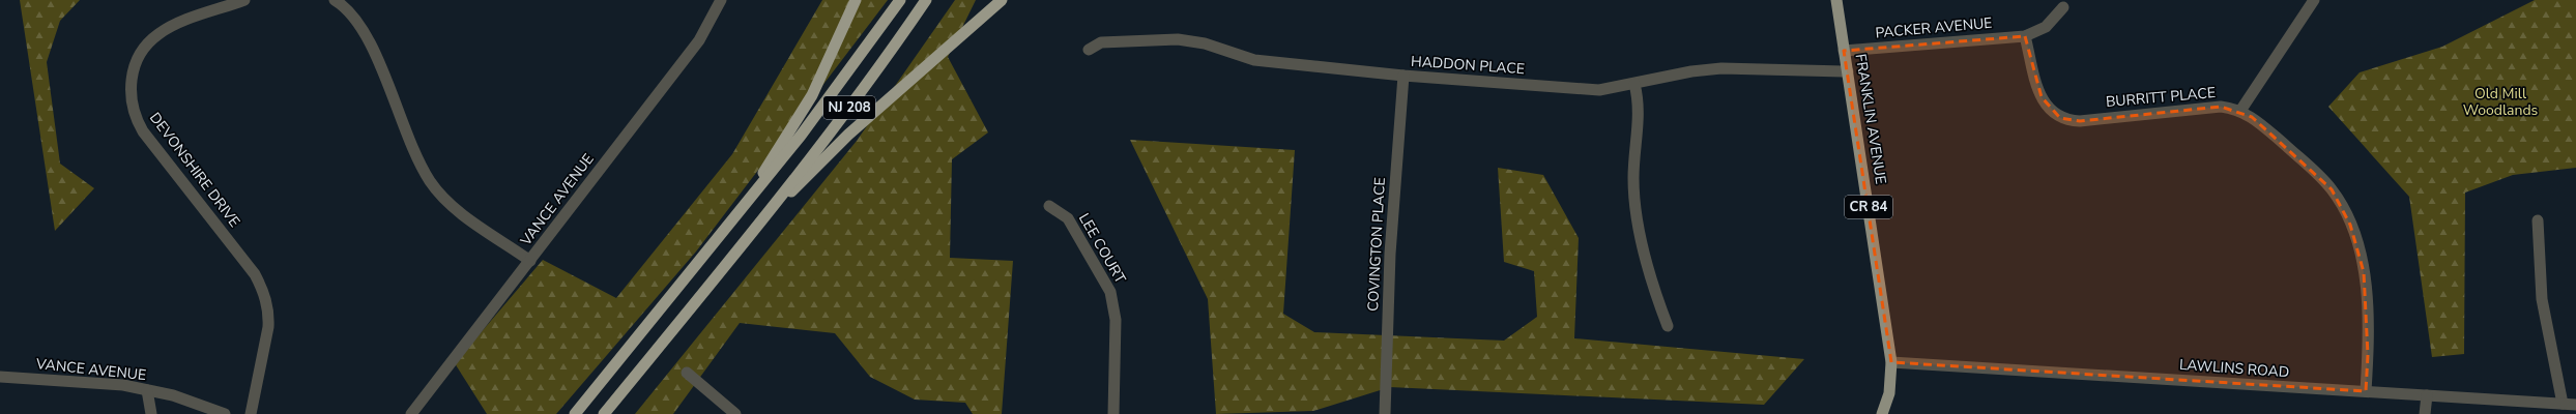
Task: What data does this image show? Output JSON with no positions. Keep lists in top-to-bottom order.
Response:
{
  "streets": {
    "highway": ["NJ 208"],
    "main road": ["FRANKLIN AVENUE", "CR 84"],
    "street": [
      "PACKER AVENUE",
      "HADDON PLACE",
      "BURRITT PLACE",
      "DEVONSHIRE DRIVE",
      "VANCE AVENUE",
      "COVINGTON PLACE",
      "LEE COURT",
      "LAWLINS ROAD"
    ]
  },
  "crossings": [
    ["PACKER AVENUE", "BURRITT PLACE"],
    ["PACKER AVENUE", "FRANKLIN AVENUE"],
    ["HADDON PLACE", "FRANKLIN AVENUE"],
    ["HADDON PLACE", "COVINGTON PLACE"],
    ["BURRITT PLACE", "LAWLINS ROAD"],
    ["FRANKLIN AVENUE", "LAWLINS ROAD"]
  ],
  "parks": ["Old Mill Woodlands"]
}
